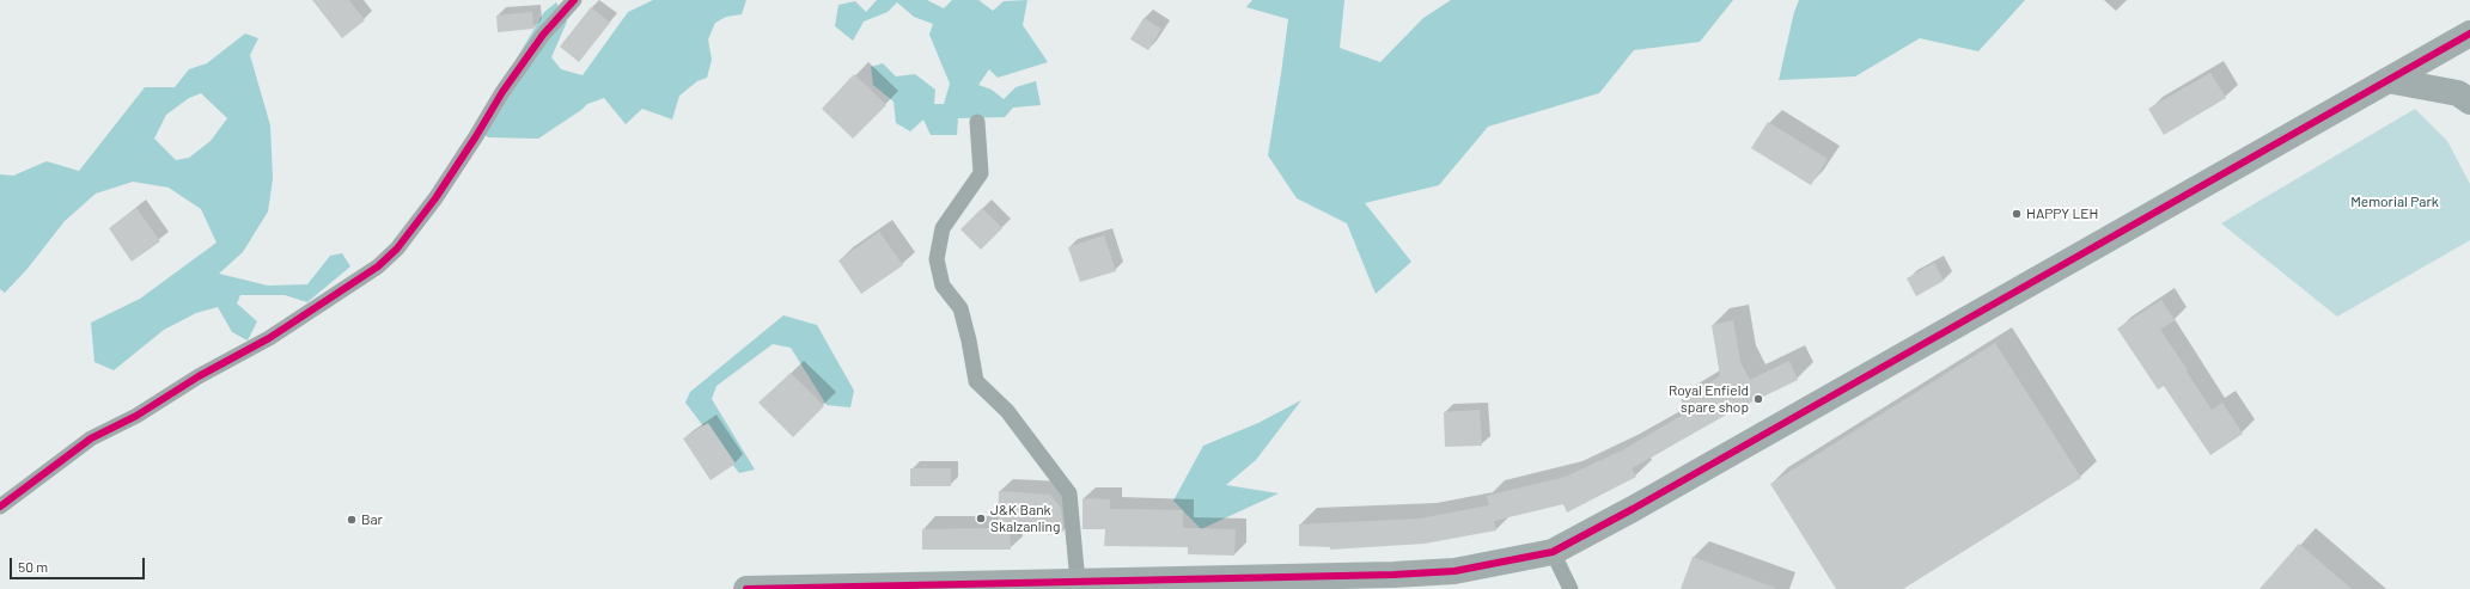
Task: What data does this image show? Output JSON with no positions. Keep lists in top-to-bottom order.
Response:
{
  "parks": ["Memorial Park"],
  "places": [
    "HAPPY LEH",
    "Royal Enfield spare shop",
    "J&K Bank Skalzanling",
    "Bar"
  ],
  "scale_bar": "50 m"
}
